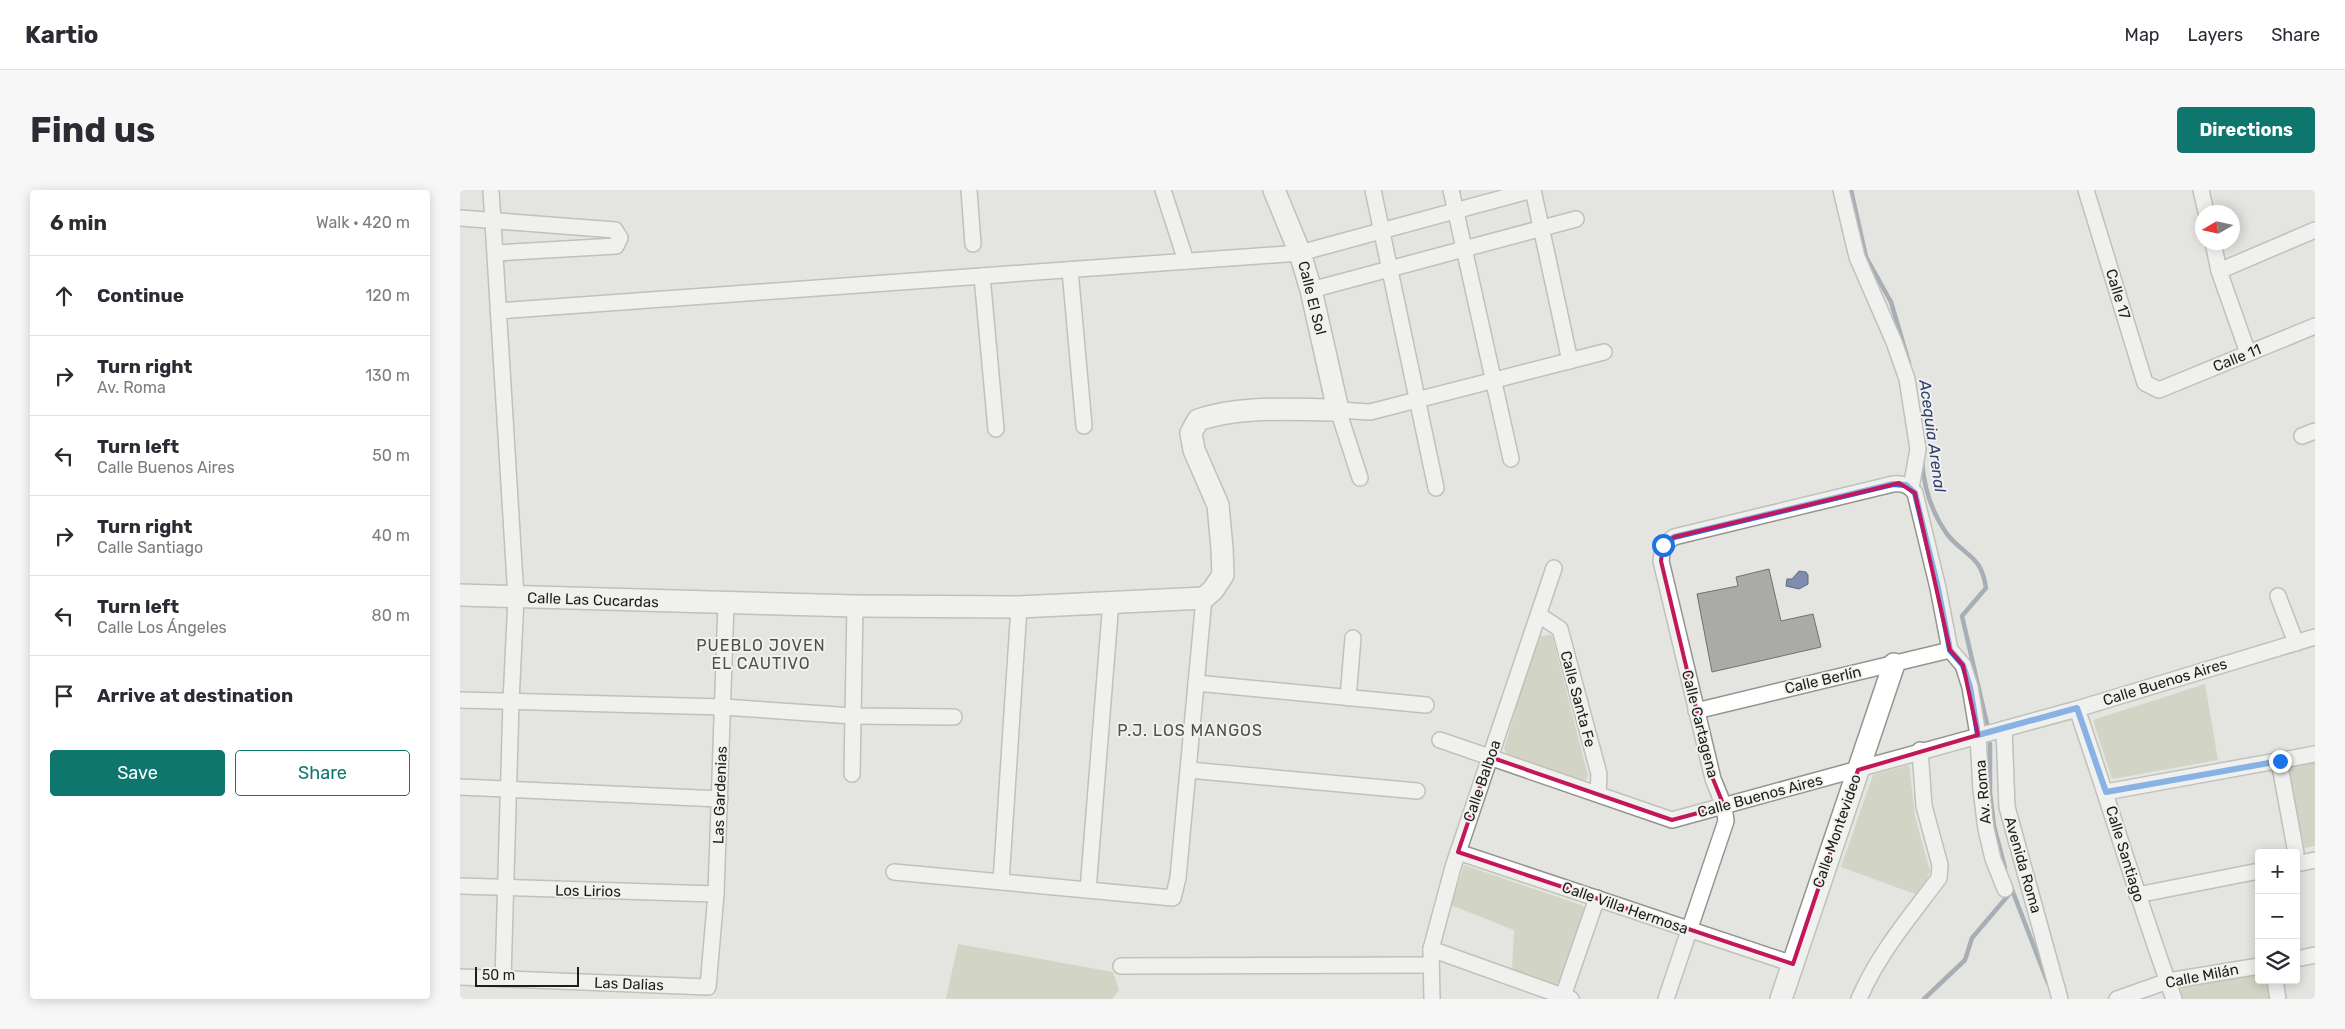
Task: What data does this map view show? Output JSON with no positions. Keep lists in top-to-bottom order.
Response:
{
  "streets": {
    "street": [
      "Calle 17",
      "Calle El Sol",
      "Calle 11",
      "Calle Las Cucardas",
      "Calle Berlín",
      "Calle Buenos Aires",
      "Calle Santa Fe",
      "Calle Cartagena",
      "Calle Balboa",
      "Av. Roma",
      "Las Gardenias",
      "Calle Montevideo",
      "Calle Santiago",
      "Avenida Roma",
      "Los Lirios",
      "Calle Villa Hermosa",
      "Calle Milán",
      "Las Dalias"
    ]
  },
  "crossings": [
    ["Calle 17", "Calle 11"],
    ["Calle Las Cucardas", "Las Gardenias"],
    ["Calle Berlín", "Calle Cartagena"],
    ["Calle Berlín", "Av. Roma"],
    ["Calle Berlín", "Calle Montevideo"],
    ["Calle Buenos Aires", "Calle Santa Fe"],
    ["Calle Buenos Aires", "Calle Cartagena"],
    ["Calle Buenos Aires", "Calle Balboa"],
    ["Calle Buenos Aires", "Av. Roma"],
    ["Calle Buenos Aires", "Calle Montevideo"],
    ["Calle Buenos Aires", "Calle Santiago"],
    ["Calle Buenos Aires", "Avenida Roma"],
    ["Calle Santa Fe", "Calle Balboa"],
    ["Calle Cartagena", "Av. Roma"],
    ["Calle Cartagena", "Calle Villa Hermosa"],
    ["Calle Balboa", "Calle Villa Hermosa"],
    ["Las Gardenias", "Los Lirios"],
    ["Las Gardenias", "Las Dalias"],
    ["Calle Montevideo", "Calle Villa Hermosa"],
    ["Calle Santiago", "Calle Milán"]
  ],
  "districts": ["PUEBLO JOVEN EL CAUTIVO", "P.J. LOS MANGOS"],
  "water": ["Acequia Arenal"],
  "scale_bar": "50 m",
  "north": "left",
  "page": {
    "header": "Kartio",
    "nav": ["Map", "Layers", "Share"],
    "buttons": [
      "Directions",
      ["Save", "Share"]
    ],
    "title": "Find us",
    "heading": ["6 min", "Walk · 420 m"],
    "list": [
      ["Continue", "120 m"],
      ["Turn right", "Av. Roma", "130 m"],
      ["Turn left", "Calle Buenos Aires", "50 m"],
      ["Turn right", "Calle Santiago", "40 m"],
      ["Turn left", "Calle Los Ángeles", "80 m"],
      "Arrive at destination"
    ],
    "map_buttons": ["+", "−"],
    "scale": "50 m"
  }
}
